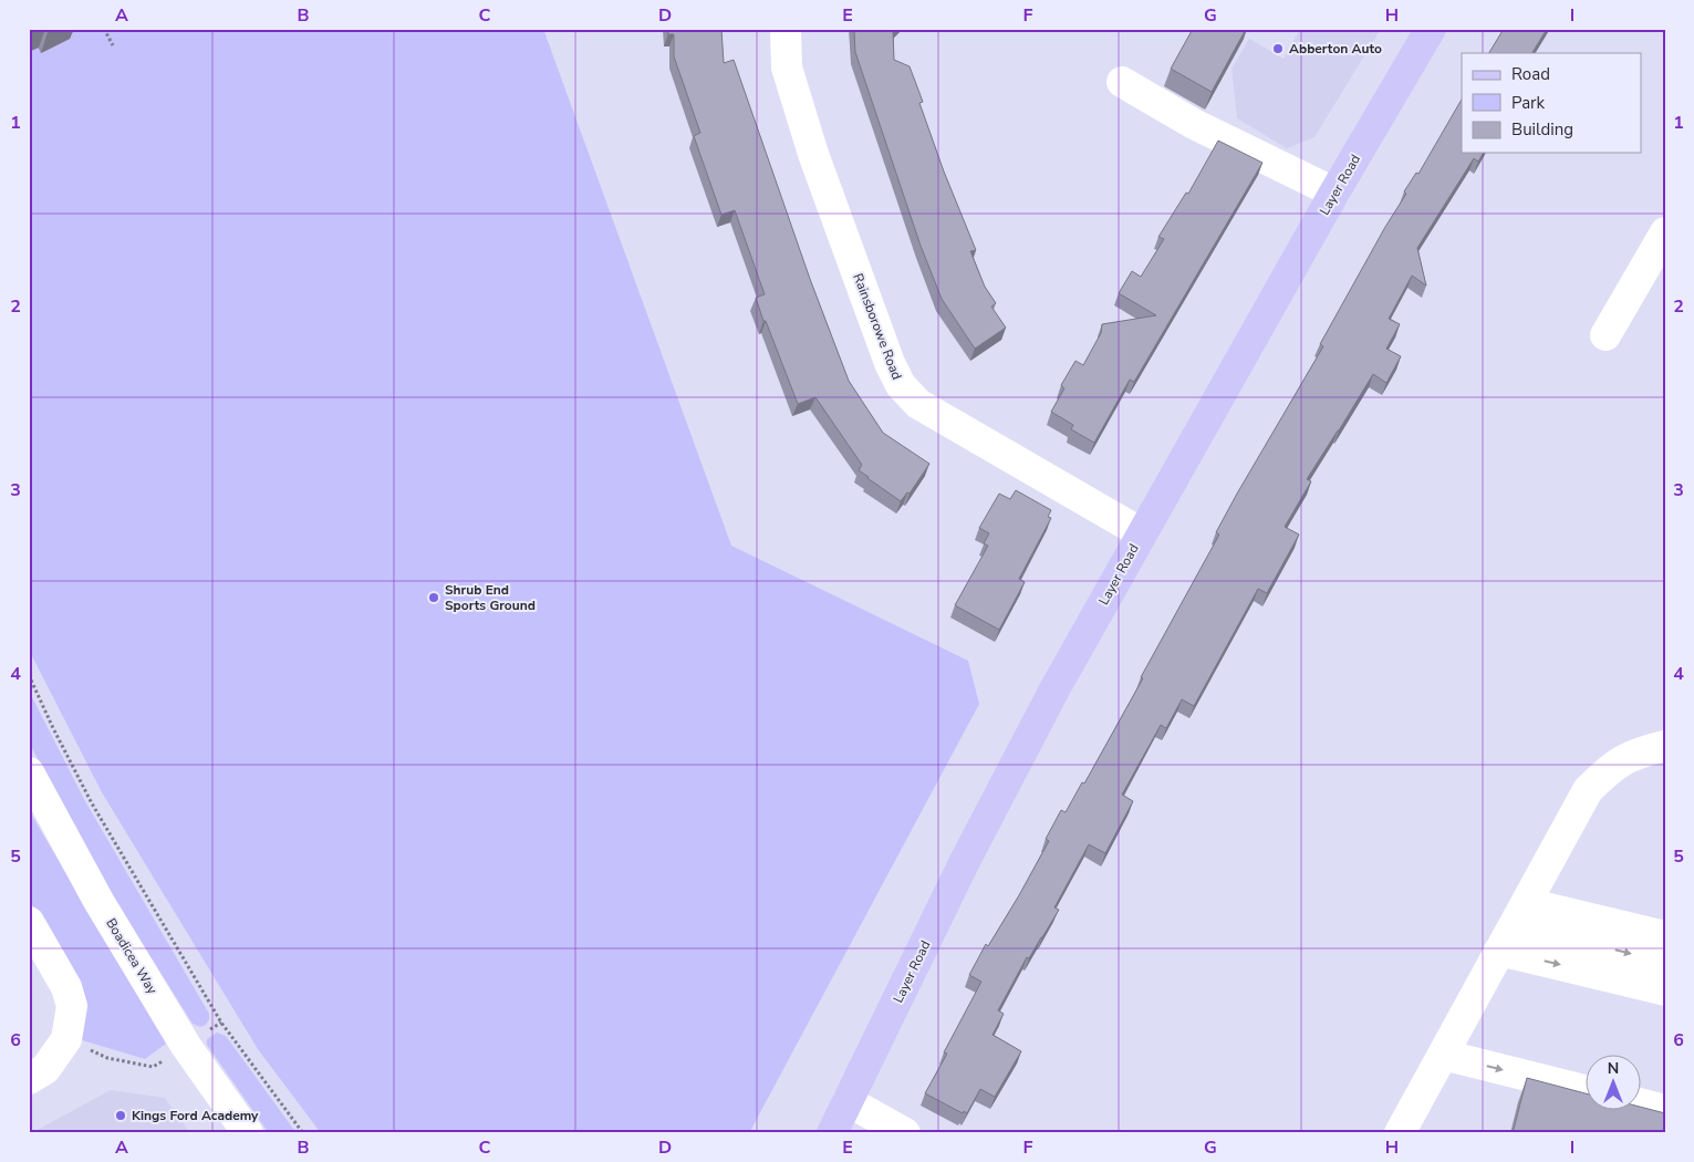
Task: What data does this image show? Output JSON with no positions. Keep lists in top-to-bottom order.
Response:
{
  "streets": {
    "main road": ["Layer Road"],
    "street": ["Rainsborowe Road", "Boadicea Way"]
  },
  "crossings": [
    ["Layer Road", "Rainsborowe Road"]
  ],
  "places": ["Abberton Auto", "Shrub End Sports Ground", "Kings Ford Academy"],
  "legend": ["Road", "Park", "Building"],
  "north": "top",
  "grid": {
    "columns": [
      "A",
      "B",
      "C",
      "D",
      "E",
      "F",
      "G",
      "H",
      "I"
    ],
    "rows": [
      "1",
      "2",
      "3",
      "4",
      "5",
      "6"
    ]
  }
}
